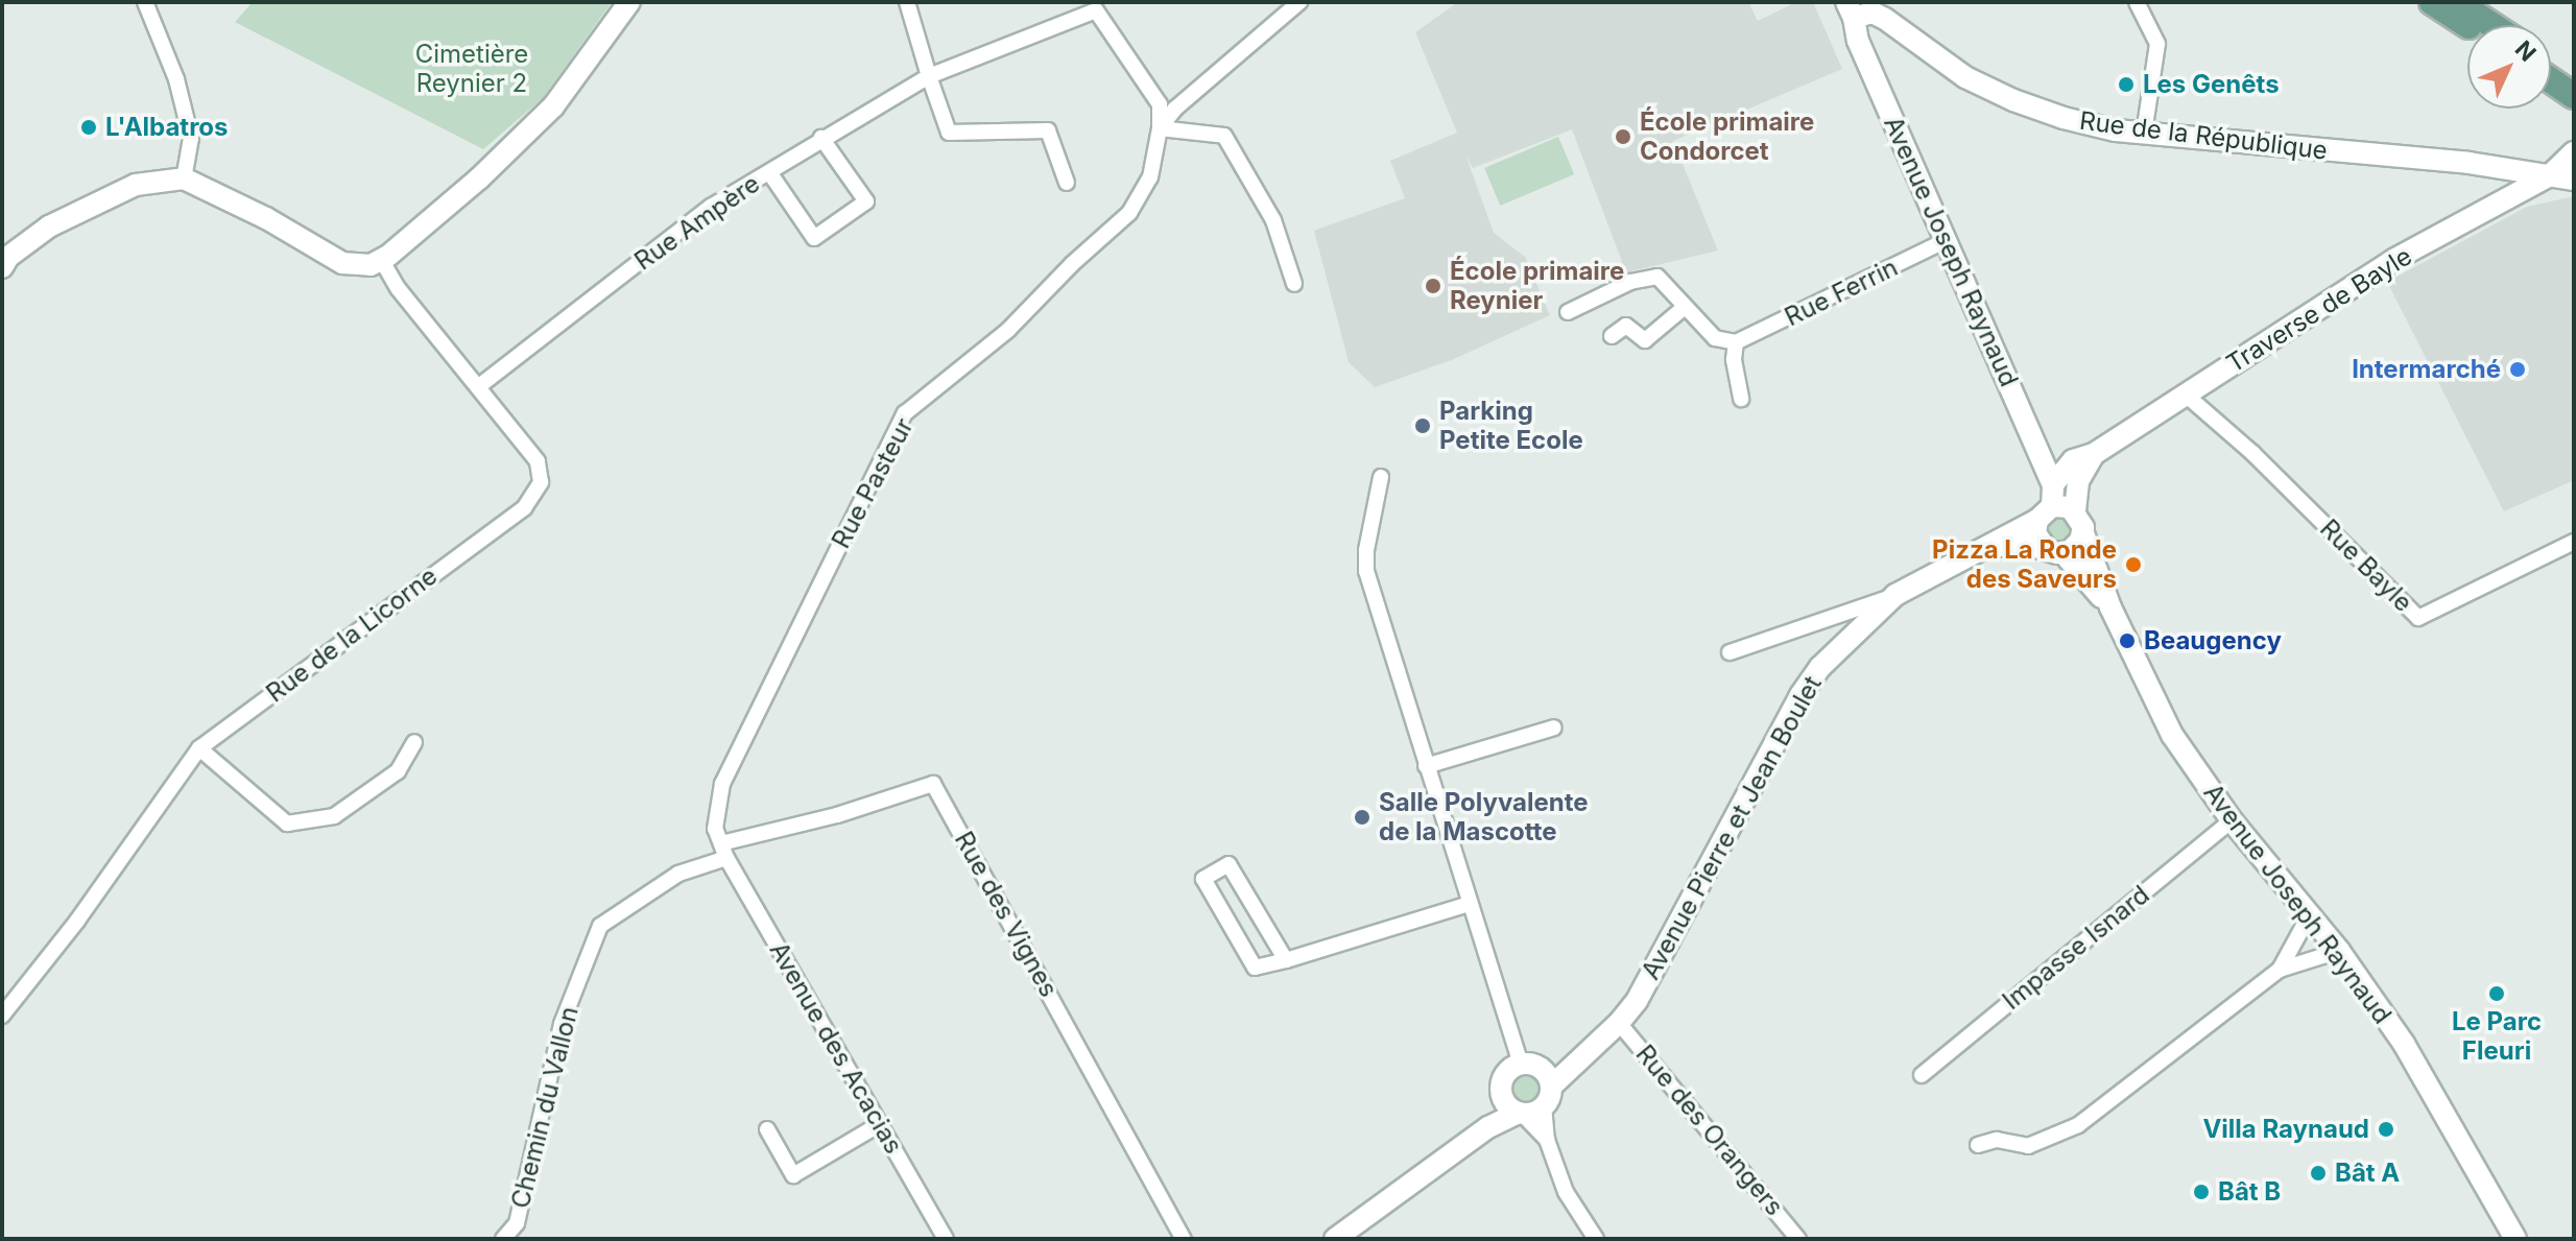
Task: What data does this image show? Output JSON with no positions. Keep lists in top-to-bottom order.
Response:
{
  "streets": {
    "main road": [
      "Rue de la République",
      "Avenue Joseph Raynaud",
      "Traverse de Bayle",
      "Avenue Pierre et Jean Boulet"
    ],
    "street": [
      "Rue Ampère",
      "Rue Ferrin",
      "Rue Pasteur",
      "Rue Bayle",
      "Rue de la Licorne",
      "Rue des Vignes",
      "Impasse Isnard",
      "Avenue des Acacias",
      "Chemin du Vallon",
      "Rue des Orangers"
    ]
  },
  "crossings": [
    ["Rue de la République", "Avenue Joseph Raynaud"],
    ["Rue de la République", "Traverse de Bayle"],
    ["Rue Ampère", "Rue de la Licorne"],
    ["Avenue Joseph Raynaud", "Rue Ferrin"],
    ["Avenue Joseph Raynaud", "Traverse de Bayle"],
    ["Avenue Joseph Raynaud", "Avenue Pierre et Jean Boulet"],
    ["Avenue Joseph Raynaud", "Impasse Isnard"],
    ["Traverse de Bayle", "Rue Bayle"],
    ["Rue Pasteur", "Rue des Vignes"],
    ["Rue Pasteur", "Avenue des Acacias"],
    ["Rue Pasteur", "Chemin du Vallon"],
    ["Avenue Pierre et Jean Boulet", "Rue des Orangers"],
    ["Rue des Vignes", "Avenue des Acacias"],
    ["Rue des Vignes", "Chemin du Vallon"],
    ["Avenue des Acacias", "Chemin du Vallon"]
  ],
  "parks": ["Cimetière Reynier 2"],
  "places": [
    "Les Genêts",
    "L'Albatros",
    "École primaire Condorcet",
    "École primaire Reynier",
    "Intermarché",
    "Parking Petite Ecole",
    "Pizza La Ronde des Saveurs",
    "Beaugency",
    "Salle Polyvalente de la Mascotte",
    "Le Parc Fleuri",
    "Villa Raynaud",
    "Bât A",
    "Bât B"
  ],
  "north": "top right"
}
